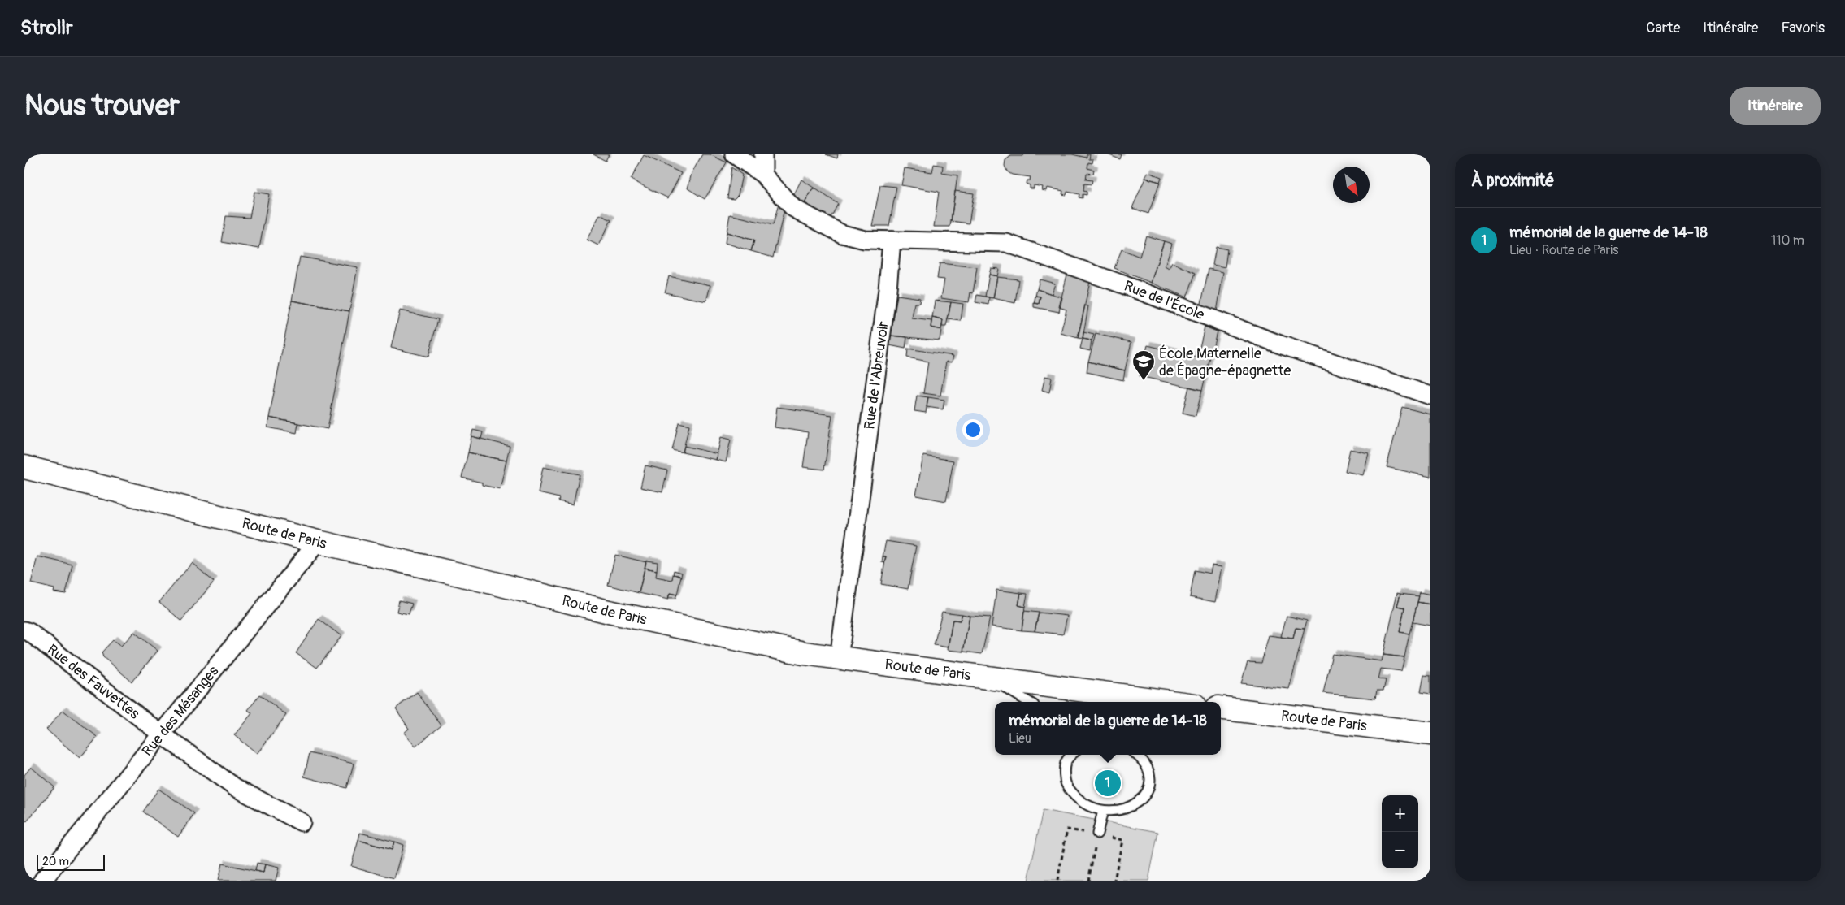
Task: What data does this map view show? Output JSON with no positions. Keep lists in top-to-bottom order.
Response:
{
  "streets": {
    "main road": ["Route de Paris"],
    "street": [
      "Rue de l'École",
      "Rue de l'Abreuvoir",
      "Rue des Fauvettes",
      "Rue des Mésanges"
    ]
  },
  "crossings": [
    ["Rue de l'École", "Rue de l'Abreuvoir"],
    ["Rue de l'Abreuvoir", "Route de Paris"],
    ["Route de Paris", "Rue des Mésanges"],
    ["Rue des Fauvettes", "Rue des Mésanges"]
  ],
  "places": {
    "school or university": ["École Maternelle de Épagne-épagnette"]
  },
  "scale_bar": "20 m",
  "north": "bottom right",
  "page": {
    "header": "Strollr",
    "nav": ["Carte", "Itinéraire", "Favoris"],
    "buttons": "Itinéraire",
    "title": "Nous trouver",
    "heading": "À proximité",
    "list": [
      {
        "mark": "1",
        "name": "mémorial de la guerre de 14-18",
        "note": "Lieu · Route de Paris",
        "value": "110 m"
      }
    ],
    "popup": ["mémorial de la guerre de 14-18", "Lieu"],
    "pins": "1",
    "map_buttons": ["+", "−"],
    "scale": "20 m"
  }
}
